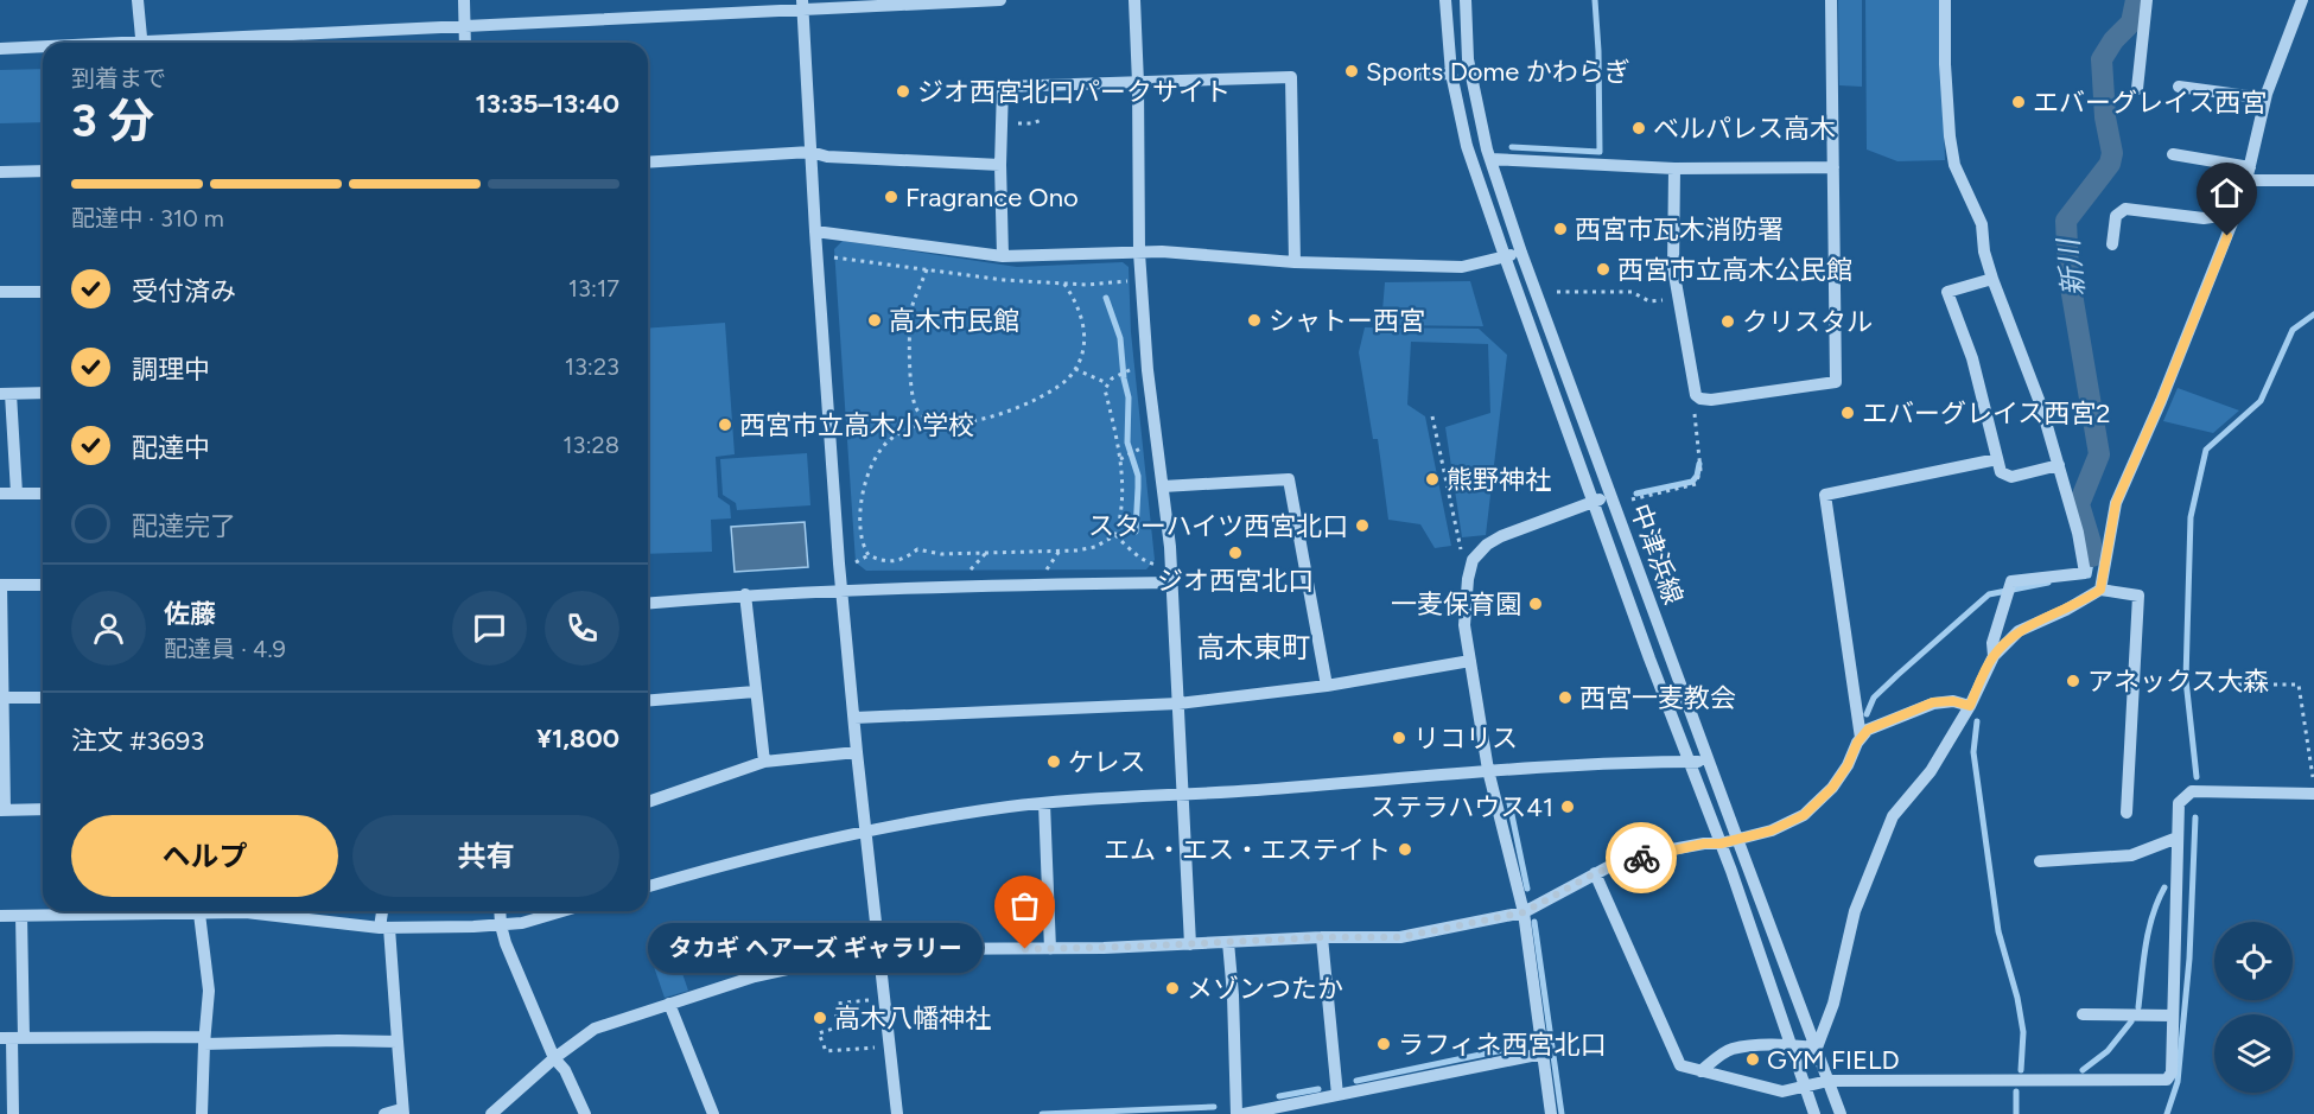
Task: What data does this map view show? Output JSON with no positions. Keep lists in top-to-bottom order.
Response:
{
  "streets": {
    "street": ["中津浜線"]
  },
  "districts": ["高木東町"],
  "water": ["新川"],
  "places": [
    "Sports Dome かわらぎ",
    "ジオ西宮北口パークサイト",
    "エバーグレイス西宮",
    "ベルパレス高木",
    "Fragrance Ono",
    "西宮市瓦木消防署",
    "西宮市立高木公民館",
    "高木市民館",
    "シャトー西宮",
    "クリスタル",
    "エバーグレイス西宮2",
    "西宮市立高木小学校",
    "熊野神社",
    "スターハイツ西宮北口",
    "ジオ西宮北口",
    "一麦保育園",
    "アネックス大森",
    "西宮一麦教会",
    "リコリス",
    "ケレス",
    "ステラハウス41",
    "エム・エス・エステイト",
    "タカギ ヘアーズ ギャラリー",
    "メゾンつたか",
    "高木八幡神社",
    "ラフィネ西宮北口",
    "GYM FIELD"
  ],
  "page": {
    "heading": ["3 分", "到着まで", "13:35–13:40"],
    "panel": [
      "佐藤",
      "配達員 · 4.9",
      "注文 #3693",
      "¥1,800"
    ],
    "bar": "配達中 · 310 m",
    "list": [
      ["受付済み", "13:17"],
      ["調理中", "13:23"],
      ["配達中", "13:28"],
      "配達完了"
    ],
    "buttons": ["ヘルプ", "共有"],
    "bubble": "タカギ ヘアーズ ギャラリー"
  }
}
